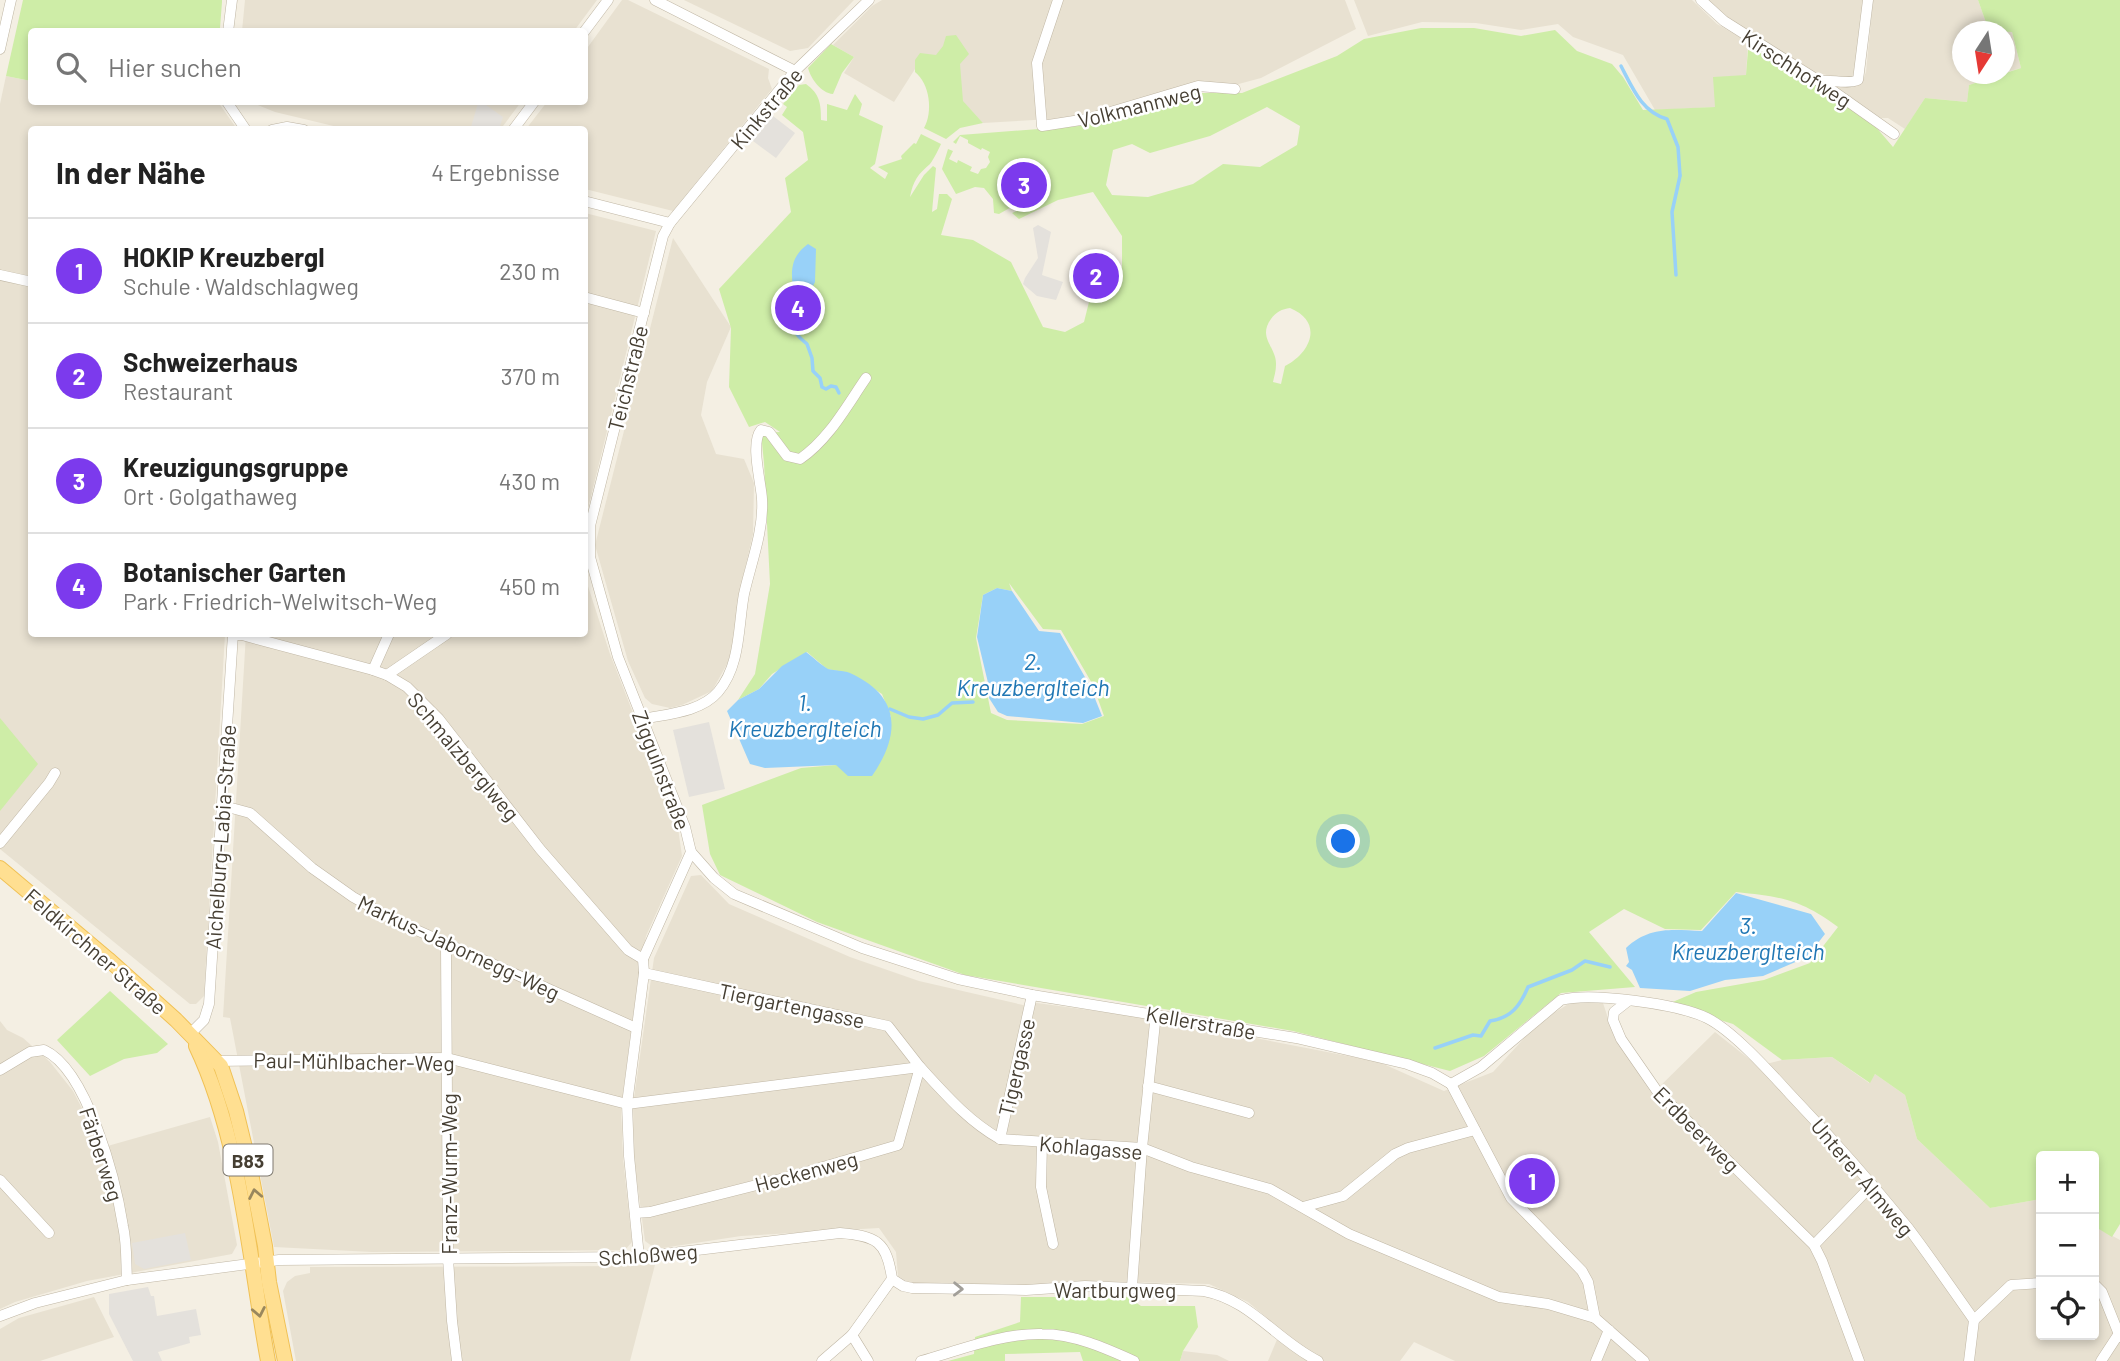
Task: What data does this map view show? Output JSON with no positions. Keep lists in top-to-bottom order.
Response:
{
  "streets": {
    "main road": ["Feldkirchner Straße", "B83"],
    "street": [
      "Kirschhofweg",
      "Volkmannweg",
      "Kinkstraße",
      "Teichstraße",
      "Schmalzberglweg",
      "Ziggulnstraße",
      "Aichelburg-Labia-Straße",
      "Markus-Jabornegg-Weg",
      "Tiergartengasse",
      "Kellerstraße",
      "Paul-Mühlbacher-Weg",
      "Tigergasse",
      "Erdbeerweg",
      "Kohlagasse",
      "Färberweg",
      "Heckenweg",
      "Franz-Wurm-Weg",
      "Unterer Almweg",
      "Schloßweg",
      "Wartburgweg"
    ]
  },
  "crossings": [
    ["Kinkstraße", "Teichstraße"],
    ["Schmalzberglweg", "Ziggulnstraße"],
    ["Ziggulnstraße", "Markus-Jabornegg-Weg"],
    ["Ziggulnstraße", "Tiergartengasse"],
    ["Ziggulnstraße", "Kellerstraße"],
    ["Ziggulnstraße", "Paul-Mühlbacher-Weg"],
    ["Ziggulnstraße", "Heckenweg"],
    ["Ziggulnstraße", "Schloßweg"],
    ["Aichelburg-Labia-Straße", "Markus-Jabornegg-Weg"],
    ["Aichelburg-Labia-Straße", "Feldkirchner Straße"],
    ["Markus-Jabornegg-Weg", "Franz-Wurm-Weg"],
    ["Feldkirchner Straße", "Paul-Mühlbacher-Weg"],
    ["Feldkirchner Straße", "Schloßweg"],
    ["Tiergartengasse", "Kohlagasse"],
    ["Tiergartengasse", "Heckenweg"],
    ["Kellerstraße", "Tigergasse"],
    ["Paul-Mühlbacher-Weg", "Franz-Wurm-Weg"],
    ["Tigergasse", "Kohlagasse"],
    ["Erdbeerweg", "Unterer Almweg"],
    ["Kohlagasse", "Heckenweg"],
    ["Färberweg", "Schloßweg"],
    ["Franz-Wurm-Weg", "Schloßweg"],
    ["Schloßweg", "Wartburgweg"]
  ],
  "water": ["2. Kreuzberglteich", "1. Kreuzberglteich", "3. Kreuzberglteich"],
  "north": "bottom",
  "page": {
    "search": "Hier suchen",
    "heading": ["In der Nähe", "4 Ergebnisse"],
    "pins": [
      "3",
      "2",
      "4",
      "1"
    ],
    "list": [
      {
        "mark": "1",
        "name": "HOKIP Kreuzbergl",
        "note": "Schule · Waldschlagweg",
        "value": "230 m"
      },
      {
        "mark": "2",
        "name": "Schweizerhaus",
        "note": "Restaurant",
        "value": "370 m"
      },
      {
        "mark": "3",
        "name": "Kreuzigungsgruppe",
        "note": "Ort · Golgathaweg",
        "value": "430 m"
      },
      {
        "mark": "4",
        "name": "Botanischer Garten",
        "note": "Park · Friedrich-Welwitsch-Weg",
        "value": "450 m"
      }
    ],
    "map_buttons": ["+", "−"]
  }
}
